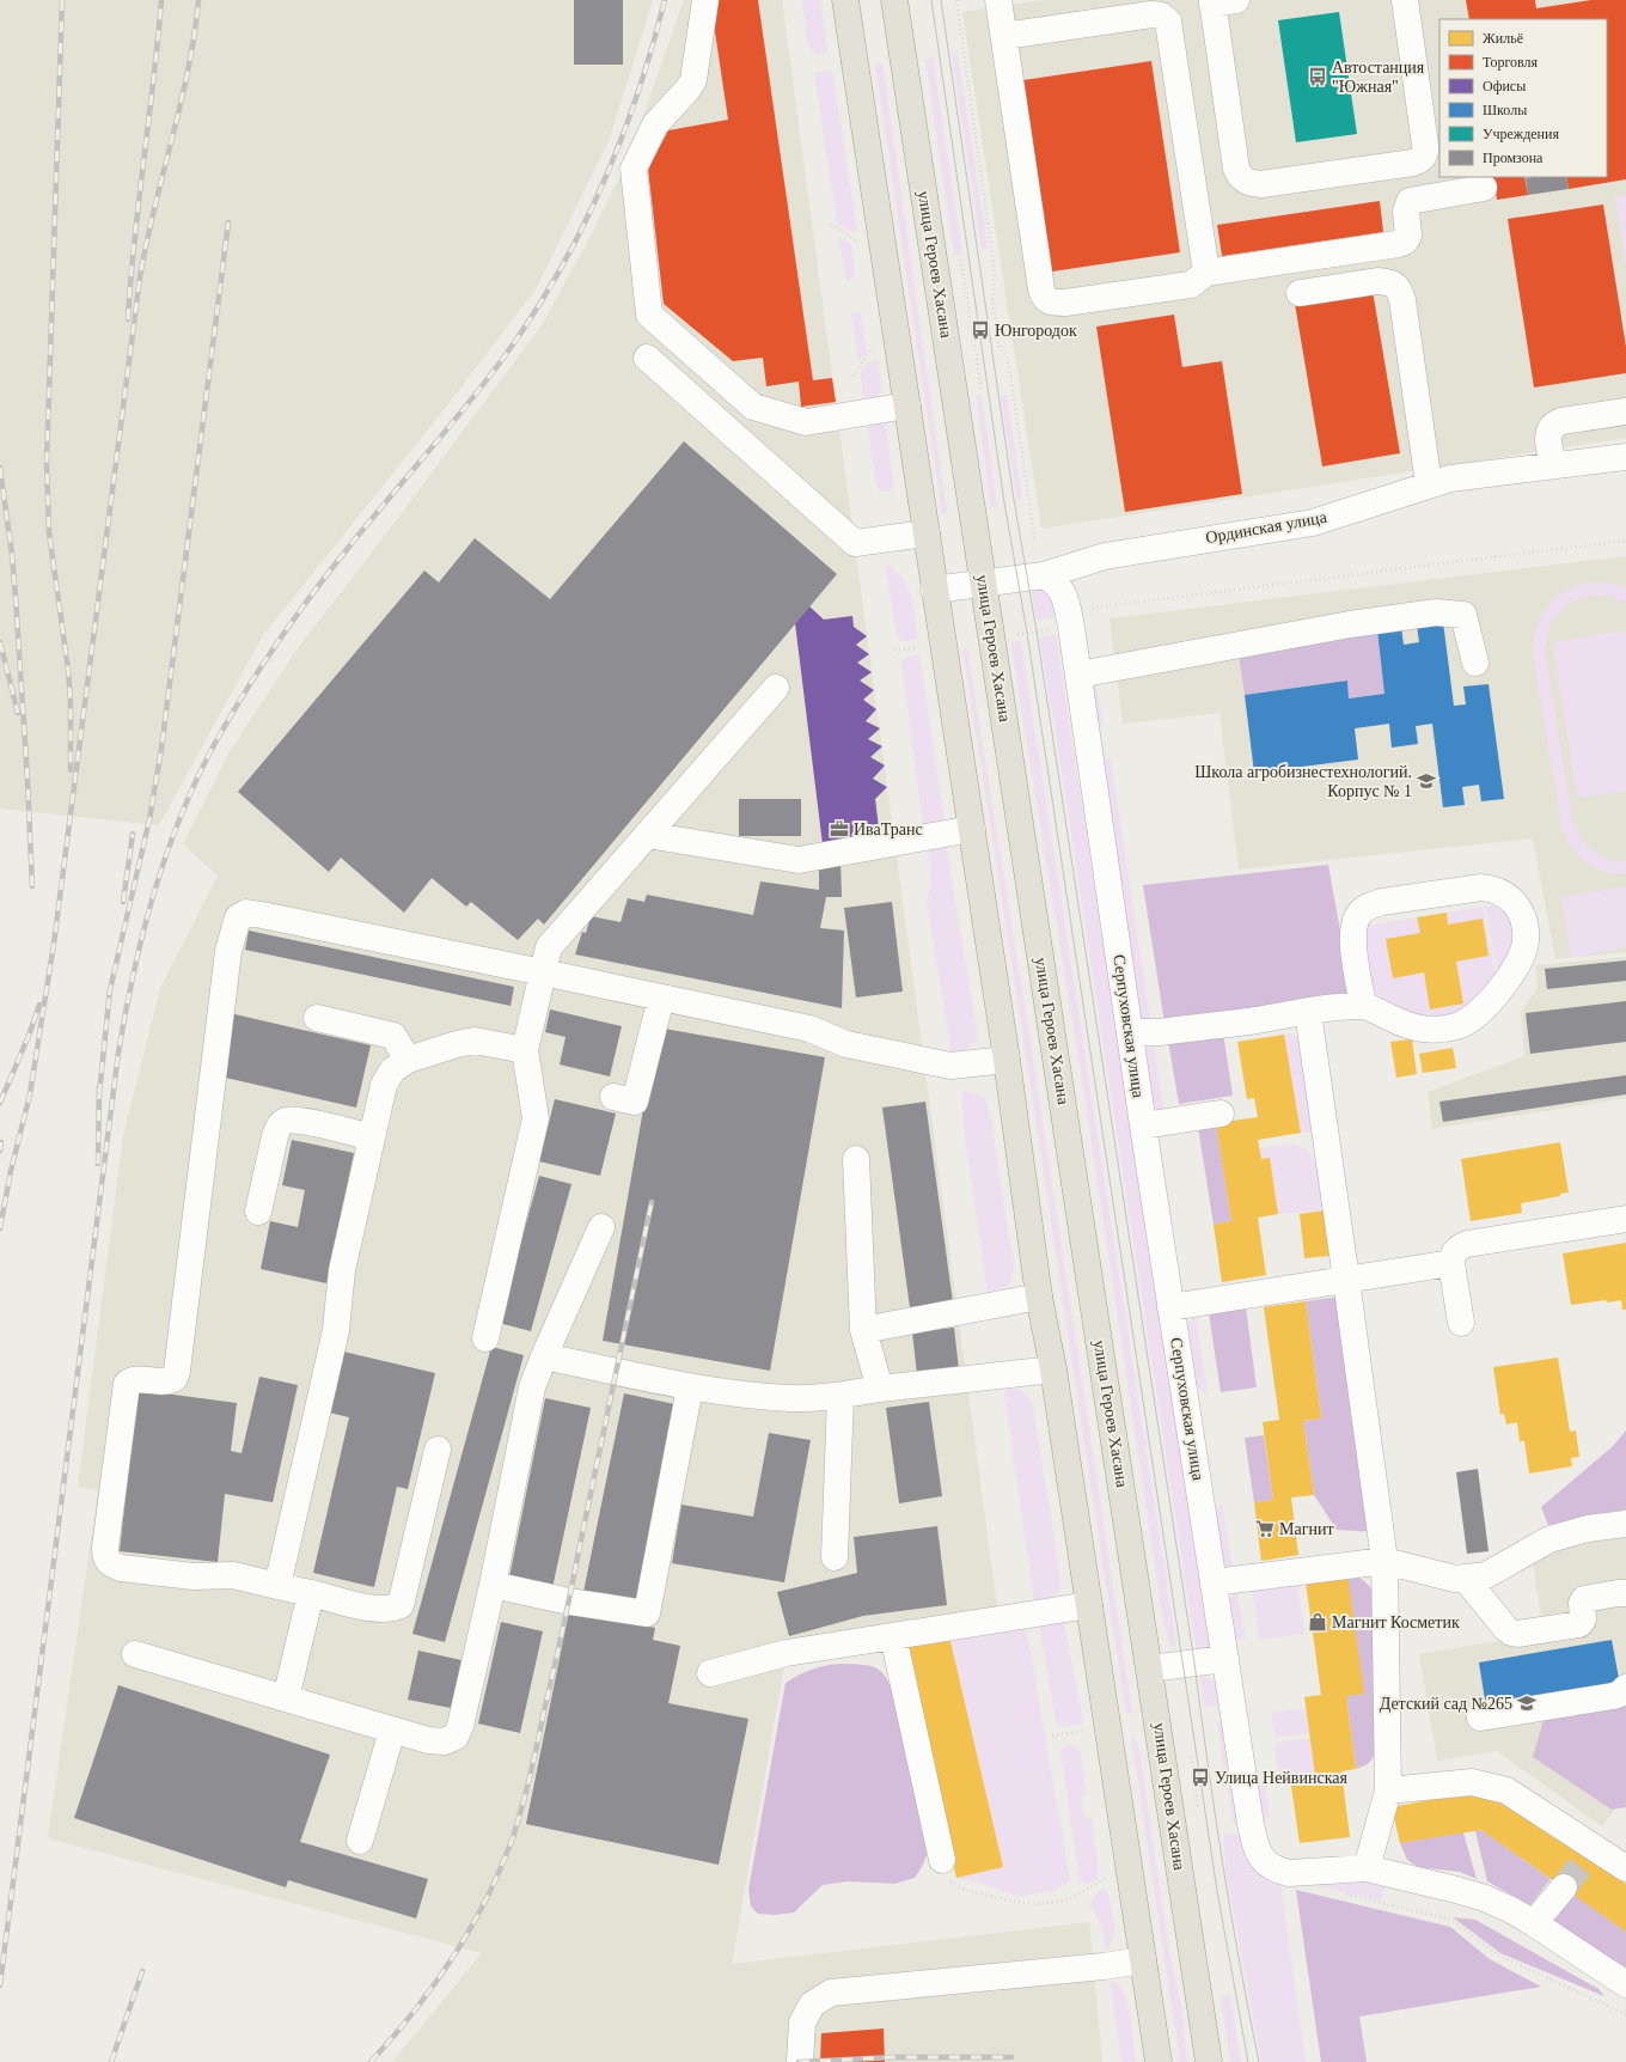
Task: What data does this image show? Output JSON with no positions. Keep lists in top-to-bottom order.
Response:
{
  "streets": {
    "main road": ["улица Героев Хасана"],
    "street": ["Ординская улица", "Серпуховская улица"]
  },
  "crossings": [
    ["улица Героев Хасана", "Ординская улица"],
    ["Ординская улица", "Серпуховская улица"]
  ],
  "places": {
    "bus stop": ["Автостанция \"Южная\"", "Юнгородок", "Улица Нейвинская"],
    "school or university": ["Школа агробизнестехнологий. Корпус № 1", "Детский сад №265"],
    "office": ["ИваТранс"],
    "supermarket": ["Магнит"],
    "shop": ["Магнит Косметик"]
  },
  "legend": [
    "Жильё",
    "Торговля",
    "Офисы",
    "Школы",
    "Учреждения",
    "Промзона"
  ]
}
